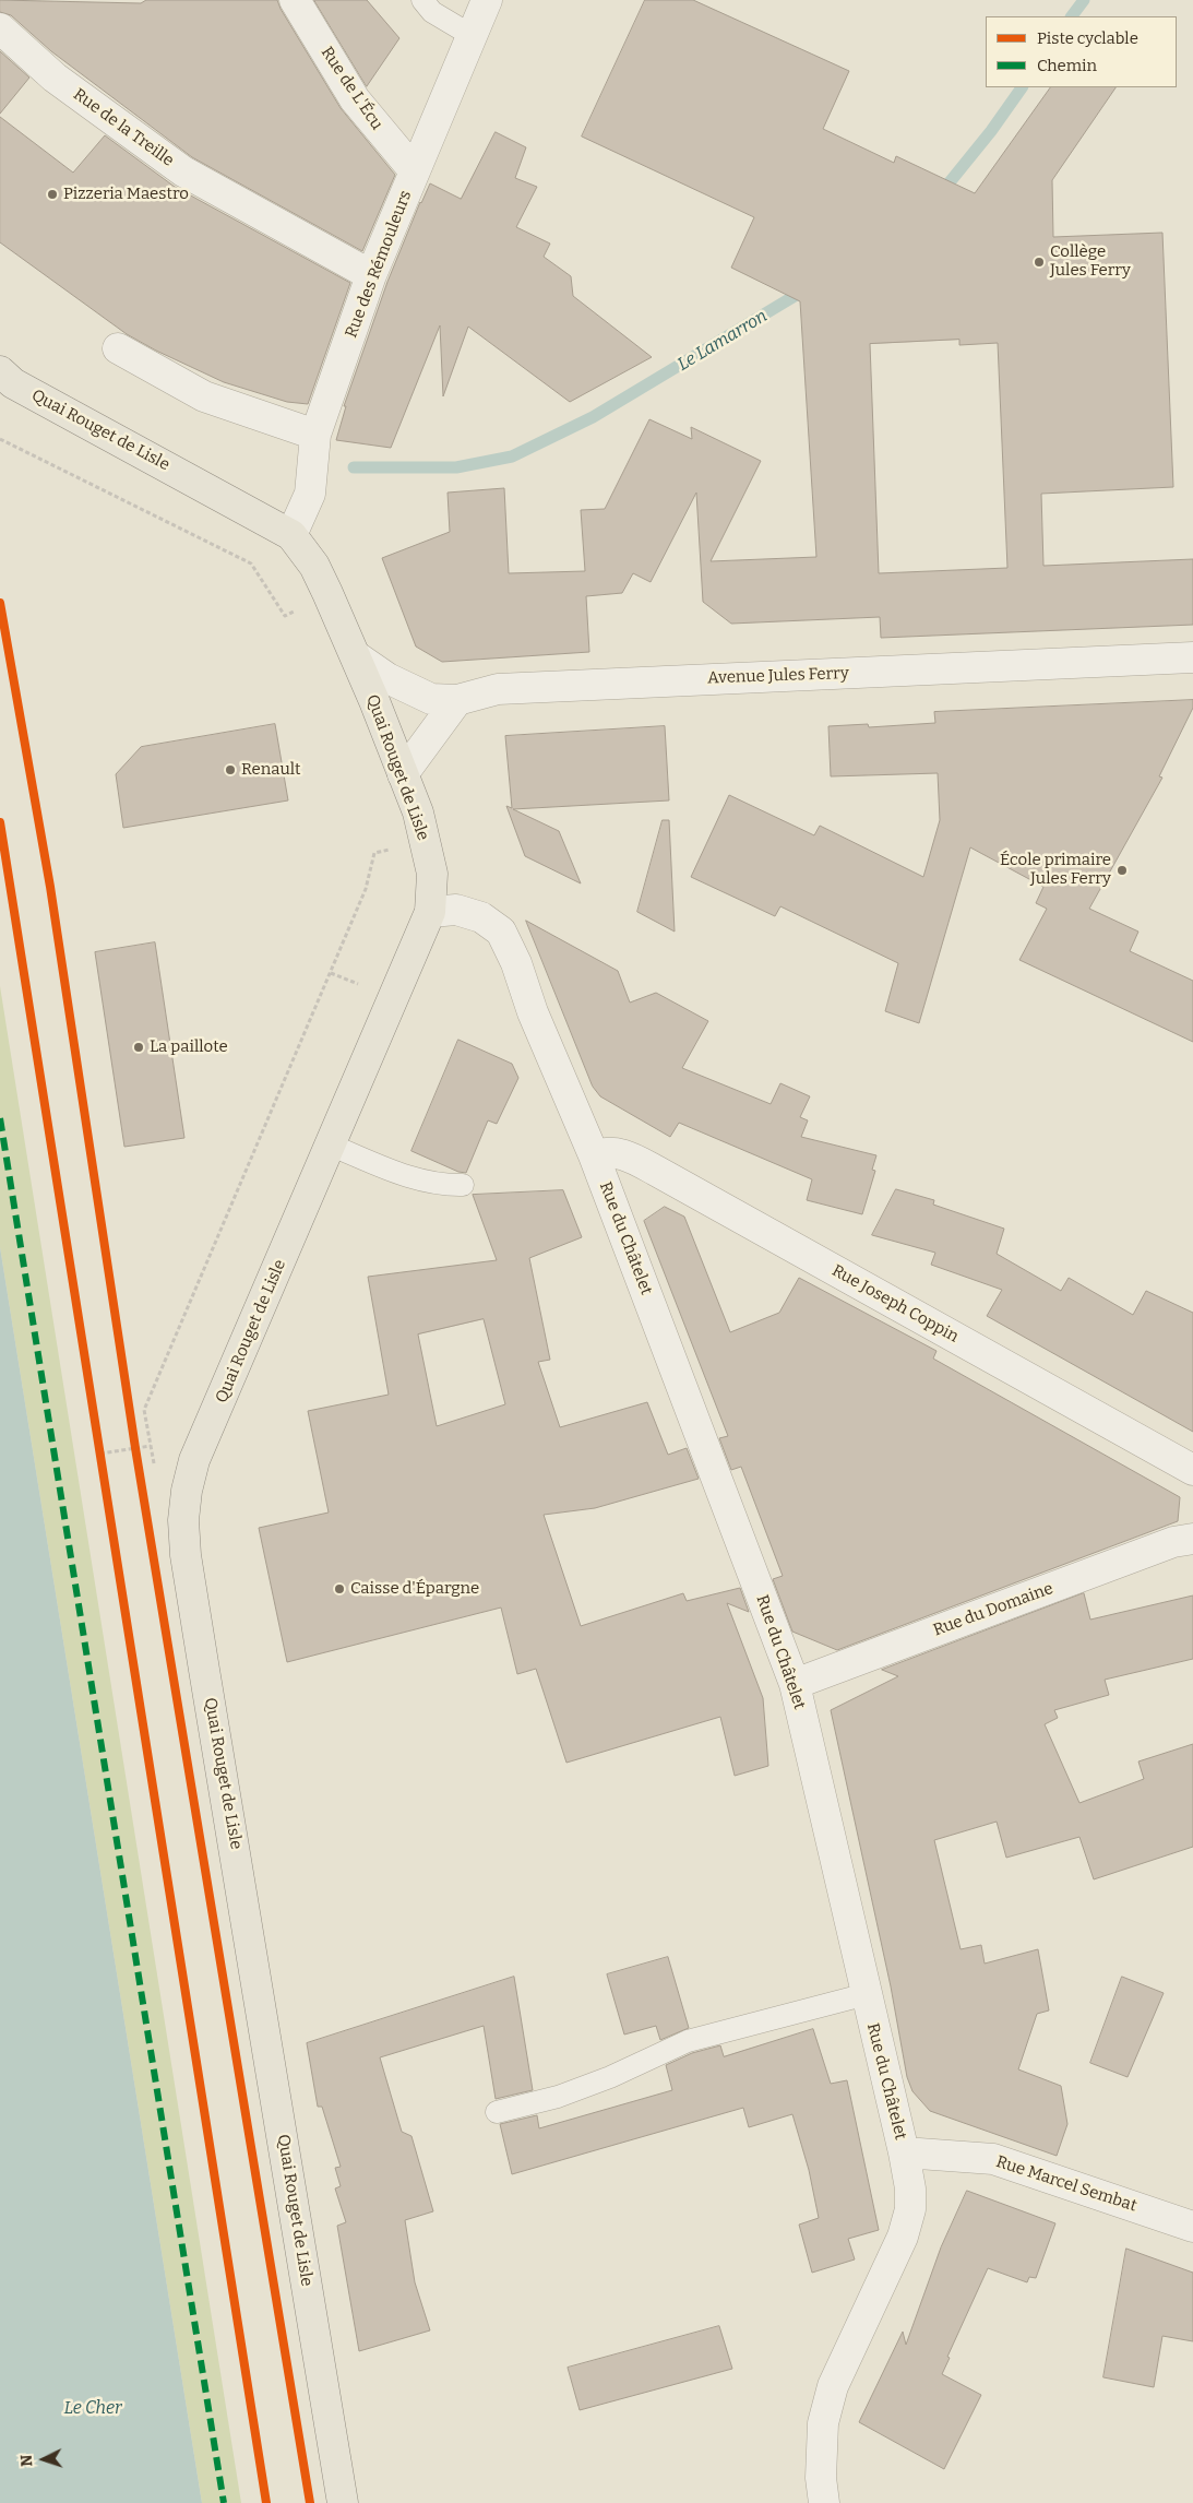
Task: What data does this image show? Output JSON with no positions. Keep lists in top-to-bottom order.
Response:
{
  "streets": {
    "main road": ["Quai Rouget de Lisle"],
    "street": [
      "Rue de L'Écu",
      "Rue de la Treille",
      "Rue des Rémouleurs",
      "Avenue Jules Ferry",
      "Rue du Châtelet",
      "Rue Joseph Coppin",
      "Rue du Domaine",
      "Rue Marcel Sembat"
    ]
  },
  "crossings": [
    ["Rue de L'Écu", "Rue des Rémouleurs"],
    ["Rue de la Treille", "Rue des Rémouleurs"],
    ["Rue des Rémouleurs", "Quai Rouget de Lisle"],
    ["Quai Rouget de Lisle", "Avenue Jules Ferry"],
    ["Quai Rouget de Lisle", "Rue du Châtelet"],
    ["Rue du Châtelet", "Rue Joseph Coppin"],
    ["Rue du Châtelet", "Rue du Domaine"],
    ["Rue du Châtelet", "Rue Marcel Sembat"]
  ],
  "water": ["Le Lamarron", "Le Cher"],
  "places": [
    "Pizzeria Maestro",
    "Collège Jules Ferry",
    "Renault",
    "École primaire Jules Ferry",
    "La paillote",
    "Caisse d'Épargne"
  ],
  "legend": ["Piste cyclable", "Chemin"],
  "north": "left"
}
